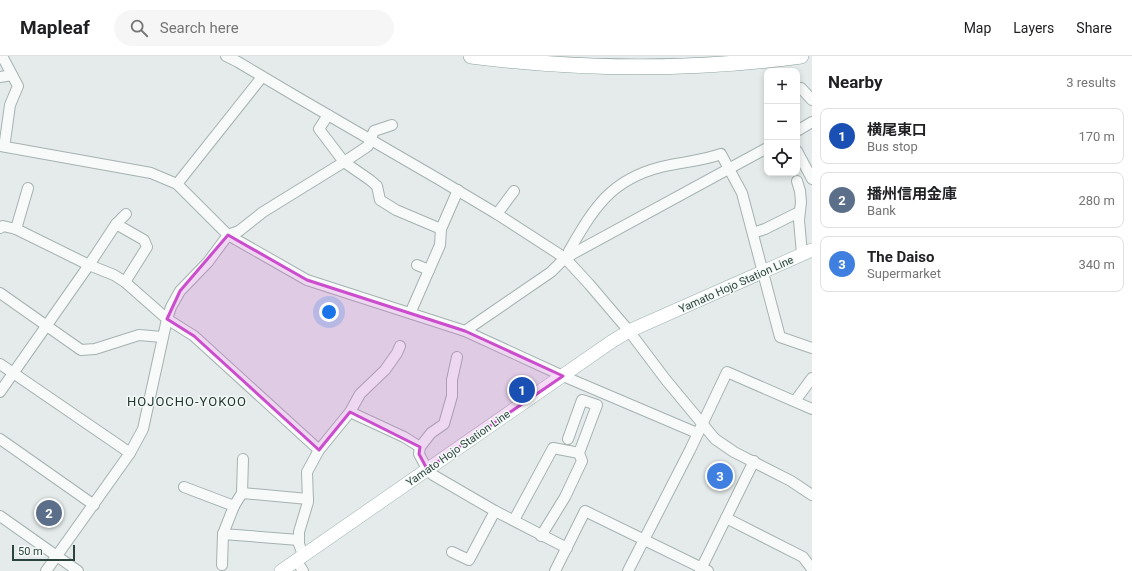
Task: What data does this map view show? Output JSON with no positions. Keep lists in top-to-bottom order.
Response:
{
  "streets": {
    "main road": ["Yamato Hojo Station Line"]
  },
  "districts": ["HOJOCHO-YOKOO"],
  "scale_bar": "50 m",
  "page": {
    "header": "Mapleaf",
    "search": "Search here",
    "nav": ["Map", "Layers", "Share"],
    "heading": ["Nearby", "3 results"],
    "map_buttons": ["+", "−"],
    "list": [
      {
        "mark": "1",
        "name": "横尾東口",
        "note": "Bus stop",
        "value": "170 m"
      },
      {
        "mark": "2",
        "name": "播州信用金庫",
        "note": "Bank",
        "value": "280 m"
      },
      {
        "mark": "3",
        "name": "The Daiso",
        "note": "Supermarket",
        "value": "340 m"
      }
    ],
    "pins": ["1", "3", "2"],
    "scale": "50 m"
  }
}
